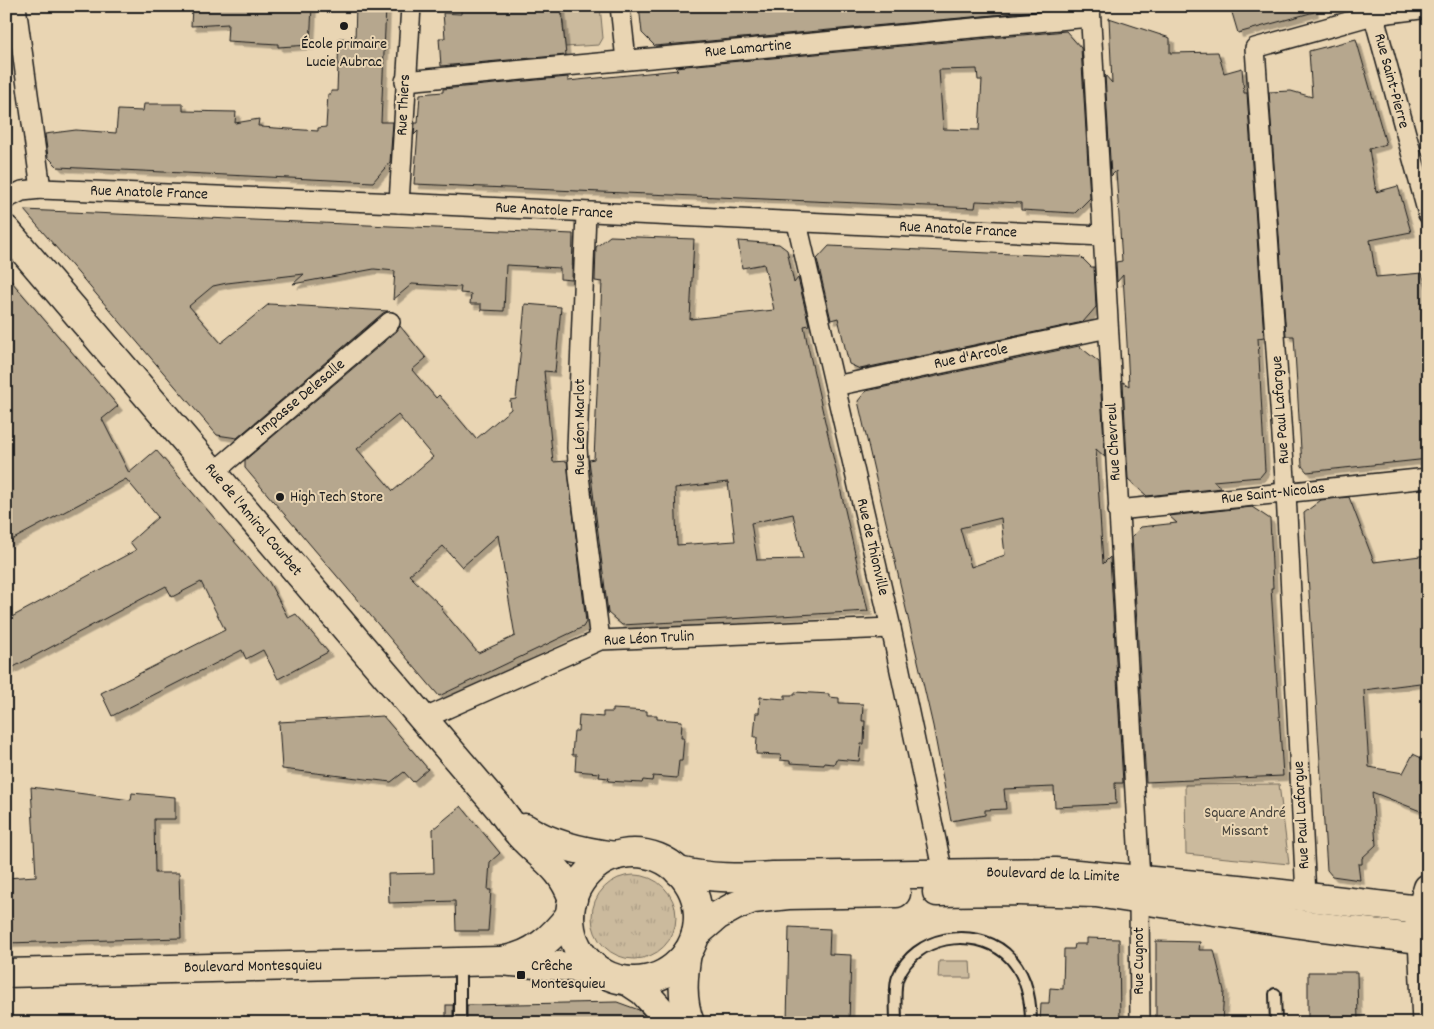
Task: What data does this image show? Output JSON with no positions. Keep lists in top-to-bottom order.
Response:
{
  "streets": {
    "main road": ["Rue de l'Amiral Courbet", "Boulevard de la Limite", "Boulevard Montesquieu"],
    "street": [
      "Rue Lamartine",
      "Rue Saint-Pierre",
      "Rue Thiers",
      "Rue Anatole France",
      "Rue d'Arcole",
      "Impasse Delesalle",
      "Rue Paul Lafargue",
      "Rue Léon Marlot",
      "Rue Chevreul",
      "Rue Saint-Nicolas",
      "Rue de Thionville",
      "Rue Léon Trulin",
      "Rue Cugnot"
    ]
  },
  "crossings": [
    ["Rue Lamartine", "Rue Thiers"],
    ["Rue Lamartine", "Rue Chevreul"],
    ["Rue Saint-Pierre", "Rue Paul Lafargue"],
    ["Rue Thiers", "Rue Anatole France"],
    ["Rue Anatole France", "Rue Léon Marlot"],
    ["Rue Anatole France", "Rue Chevreul"],
    ["Rue Anatole France", "Rue de Thionville"],
    ["Rue d'Arcole", "Rue Chevreul"],
    ["Rue d'Arcole", "Rue de Thionville"],
    ["Impasse Delesalle", "Rue de l'Amiral Courbet"],
    ["Rue Paul Lafargue", "Rue Saint-Nicolas"],
    ["Rue Paul Lafargue", "Boulevard de la Limite"],
    ["Rue Léon Marlot", "Rue Léon Trulin"],
    ["Rue Chevreul", "Rue Saint-Nicolas"],
    ["Rue Chevreul", "Boulevard de la Limite"],
    ["Rue Chevreul", "Rue Cugnot"],
    ["Rue de l'Amiral Courbet", "Rue Léon Trulin"],
    ["Rue de l'Amiral Courbet", "Boulevard de la Limite"],
    ["Rue de l'Amiral Courbet", "Boulevard Montesquieu"],
    ["Rue de Thionville", "Rue Léon Trulin"],
    ["Rue de Thionville", "Boulevard de la Limite"],
    ["Boulevard de la Limite", "Rue Cugnot"],
    ["Boulevard de la Limite", "Boulevard Montesquieu"]
  ],
  "parks": ["Square André Missant"],
  "places": {
    "other": ["École primaire Lucie Aubrac", "High Tech Store"],
    "transit": ["Crêche Montesquieu"]
  }
}
